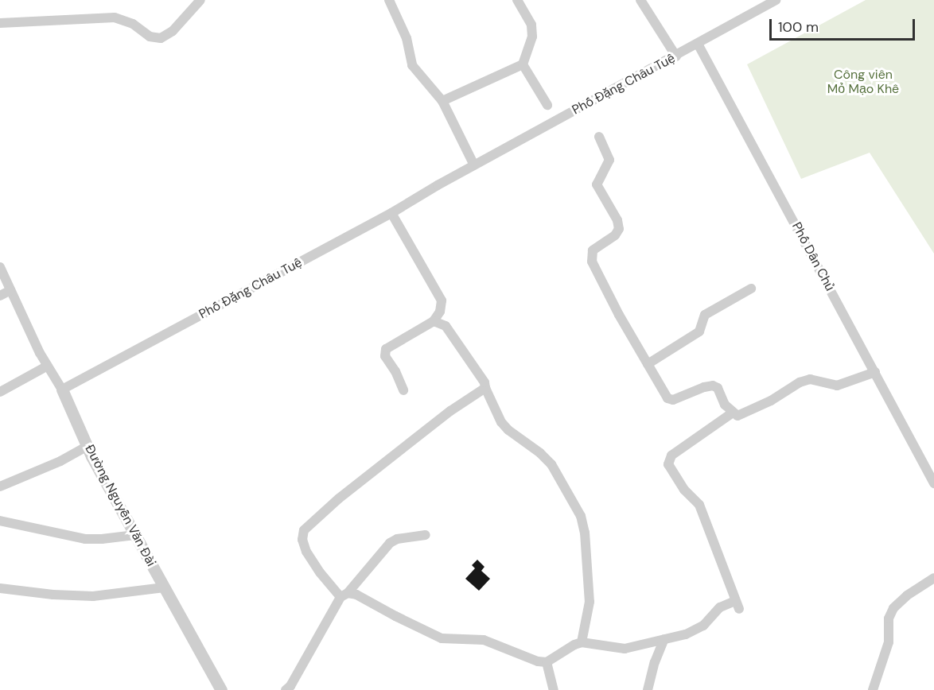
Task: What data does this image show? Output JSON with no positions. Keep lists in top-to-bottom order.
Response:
{
  "streets": {
    "street": ["Phố Đặng Châu Tuệ", "Phố Dân Chủ", "Đường Nguyễn Văn Đài"]
  },
  "crossings": [
    ["Phố Đặng Châu Tuệ", "Phố Dân Chủ"],
    ["Phố Đặng Châu Tuệ", "Đường Nguyễn Văn Đài"]
  ],
  "parks": ["Công viên Mỏ Mạo Khê"],
  "scale_bar": "100 m"
}
